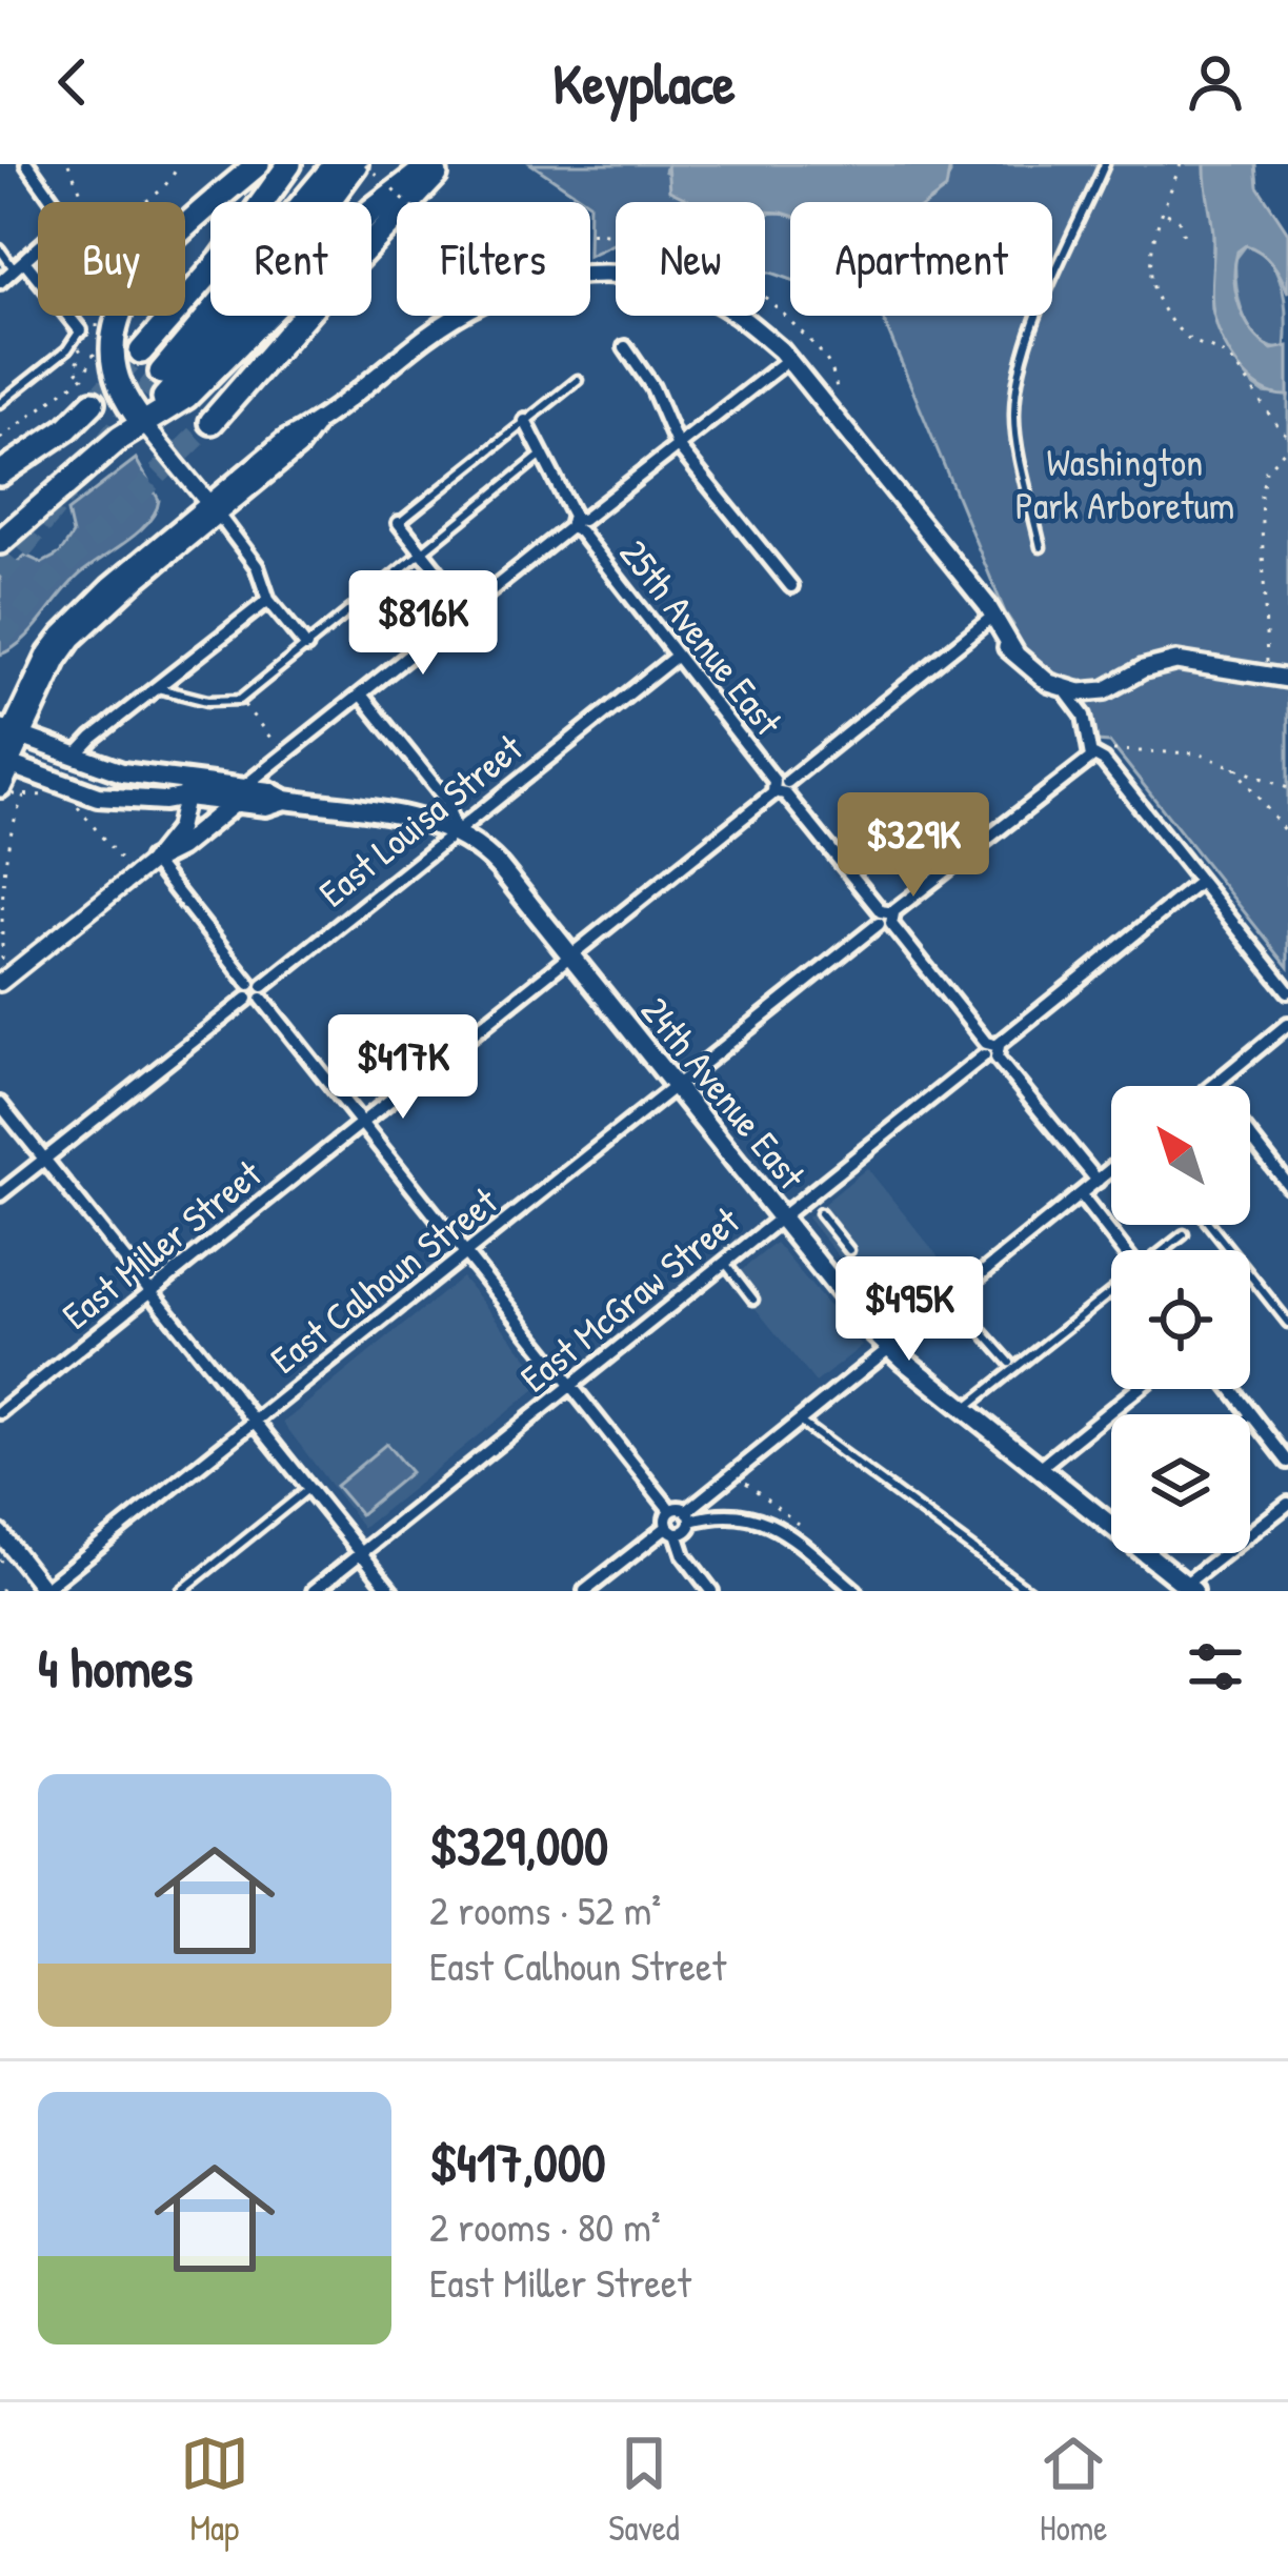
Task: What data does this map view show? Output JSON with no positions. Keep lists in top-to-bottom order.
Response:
{
  "streets": {
    "main road": ["24th Avenue East"],
    "street": [
      "25th Avenue East",
      "East Louisa Street",
      "East Miller Street",
      "East Calhoun Street",
      "East McGraw Street"
    ]
  },
  "crossings": [
    ["25th Avenue East", "East Louisa Street"],
    ["25th Avenue East", "East Miller Street"],
    ["25th Avenue East", "East Calhoun Street"],
    ["25th Avenue East", "East McGraw Street"],
    ["East Louisa Street", "24th Avenue East"],
    ["24th Avenue East", "East Miller Street"],
    ["24th Avenue East", "East Calhoun Street"],
    ["24th Avenue East", "East McGraw Street"]
  ],
  "parks": ["Washington Park Arboretum"],
  "north": "top left",
  "page": {
    "header": "Keyplace",
    "chip": [
      "Buy",
      "Rent",
      "Filters",
      "New",
      "Apartment"
    ],
    "price": [
      "$816K",
      "$329K",
      "$417K",
      "$495K"
    ],
    "heading": "4 homes",
    "list": [
      {
        "name": "$329,000",
        "note": "2 rooms · 52 m² · East Calhoun Street"
      },
      {
        "name": "$417,000",
        "note": "2 rooms · 80 m² · East Miller Street"
      }
    ],
    "tabs": ["Map", "Saved", "Home"]
  }
}
